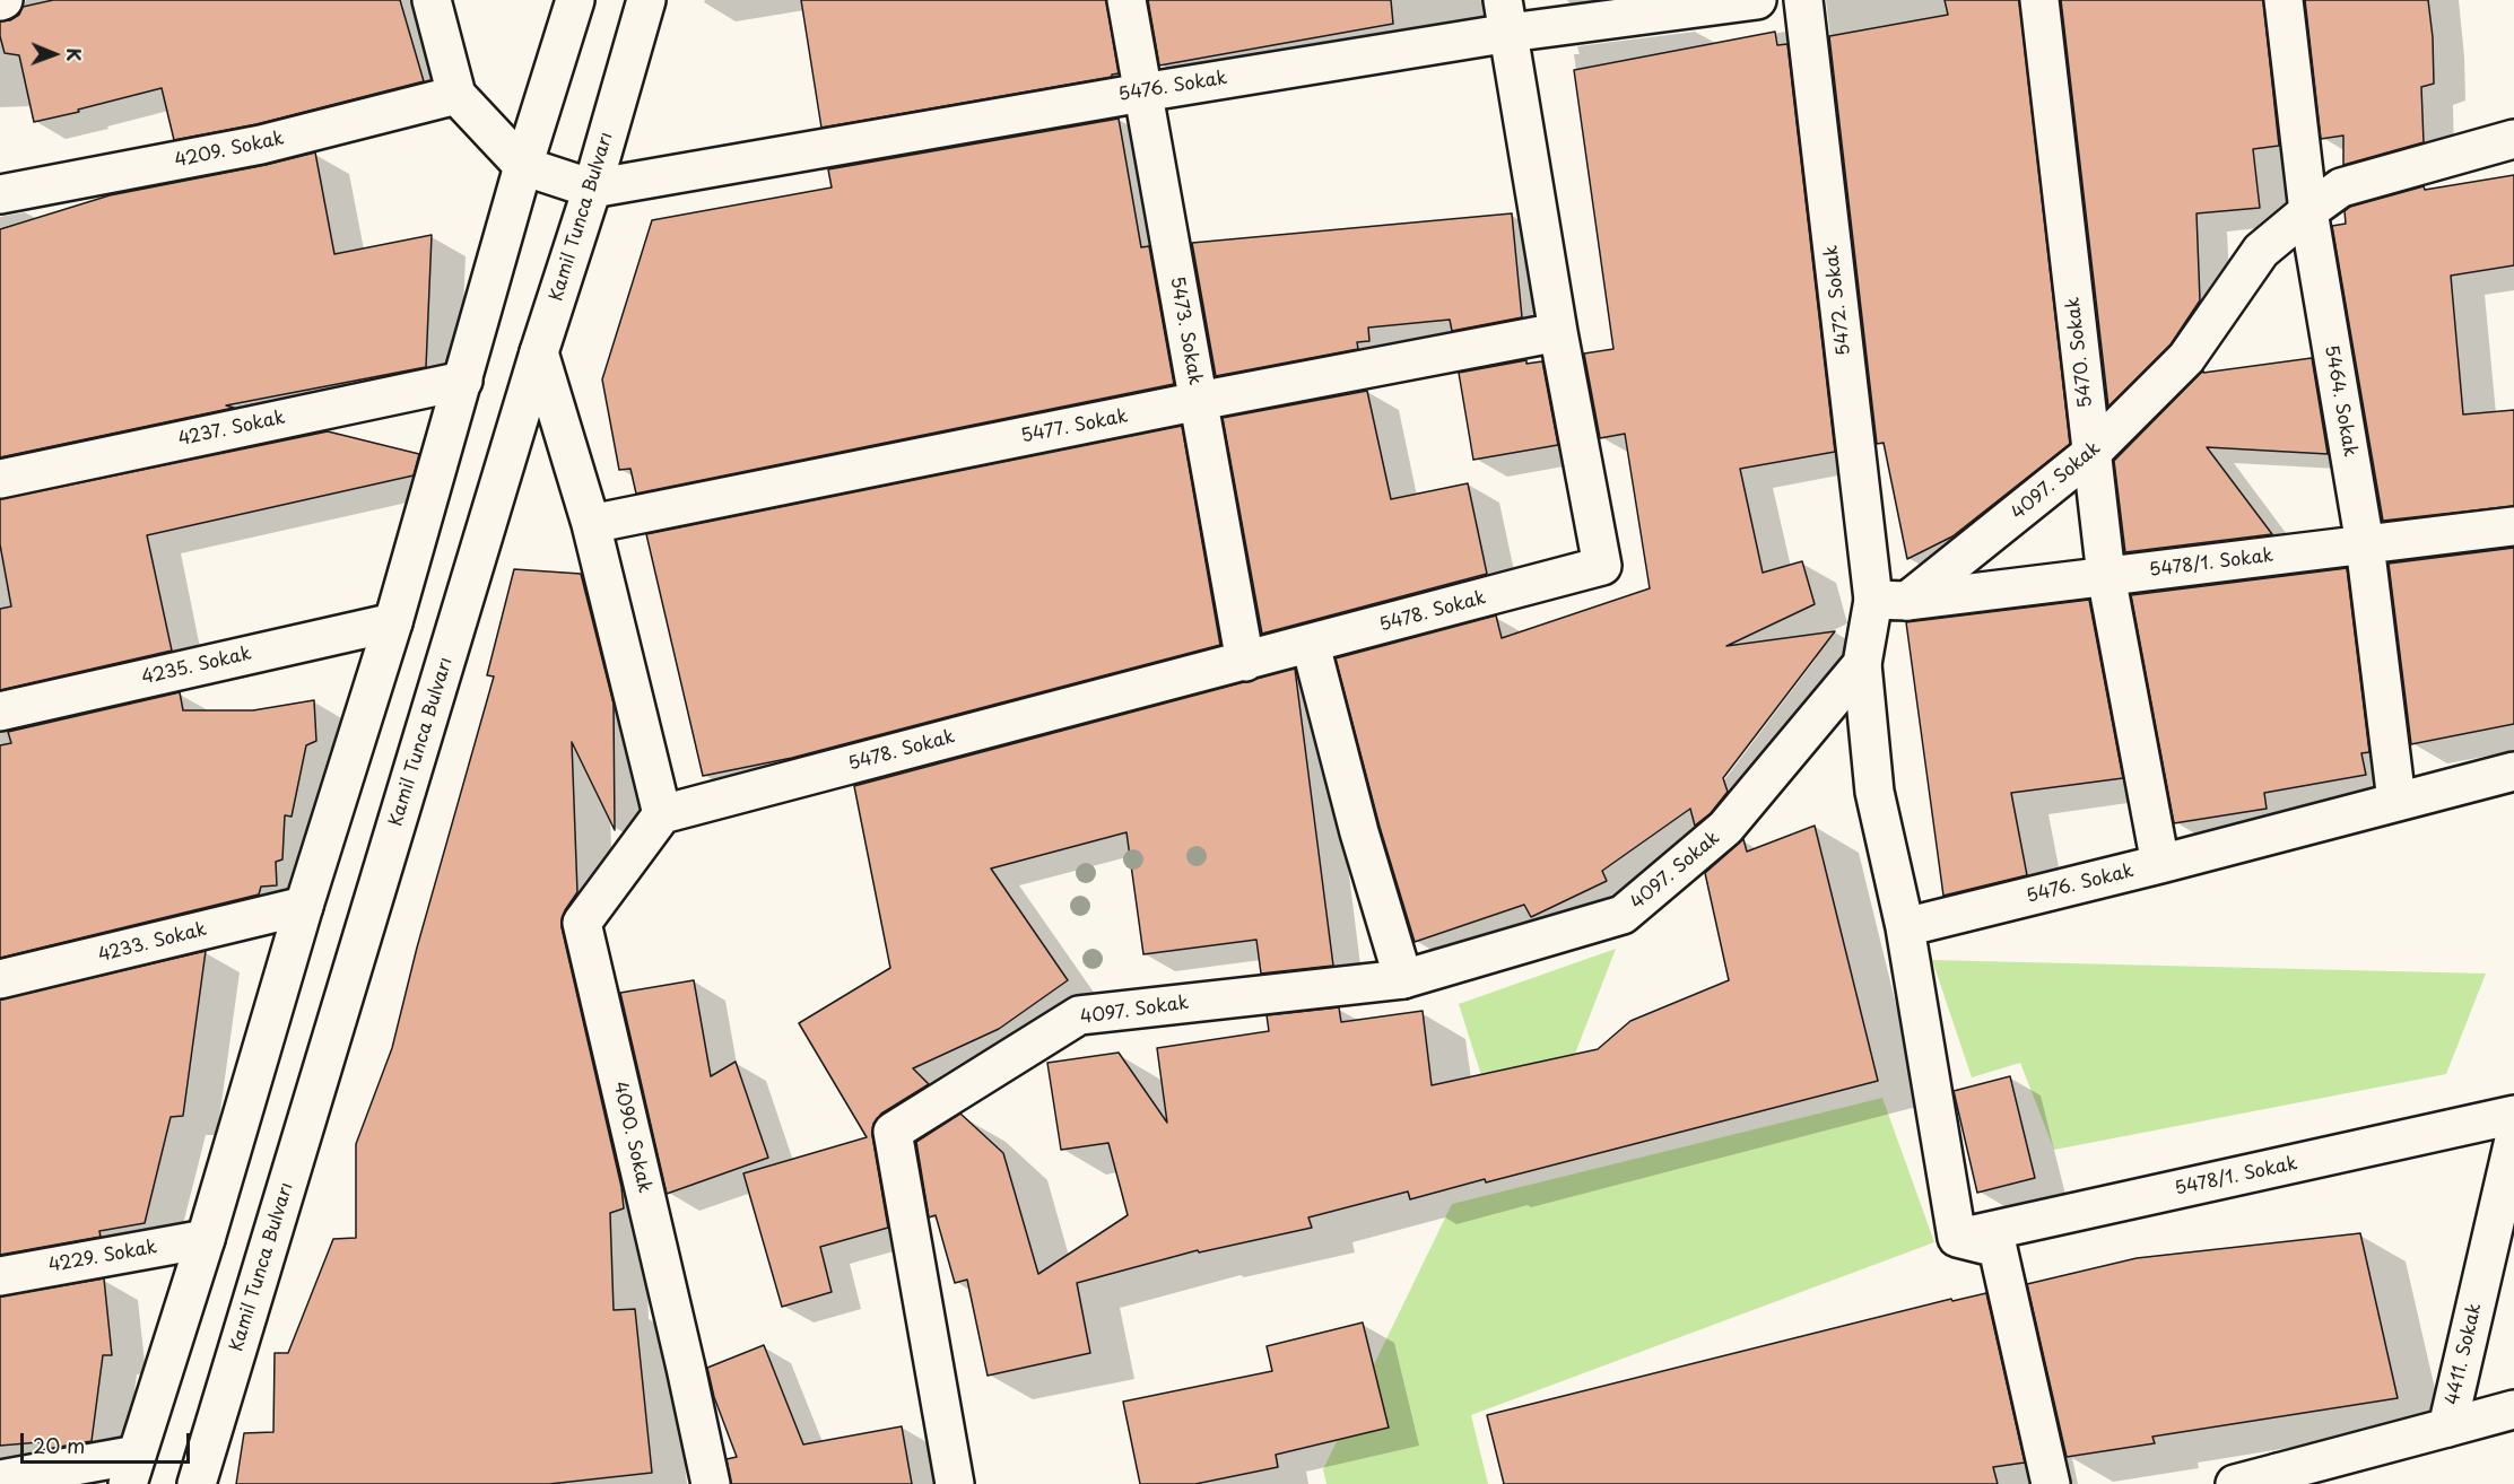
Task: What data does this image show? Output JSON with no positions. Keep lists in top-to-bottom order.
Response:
{
  "streets": {
    "street": [
      "5476. Sokak",
      "4209. Sokak",
      "Kamil Tunca Bulvarı",
      "5472. Sokak",
      "5473. Sokak",
      "5470. Sokak",
      "5464. Sokak",
      "5477. Sokak",
      "4237. Sokak",
      "4097. Sokak",
      "5478/1. Sokak",
      "5478. Sokak",
      "4235. Sokak",
      "4233. Sokak",
      "4090. Sokak",
      "4229. Sokak",
      "4411. Sokak"
    ]
  },
  "crossings": [
    ["5476. Sokak", "Kamil Tunca Bulvarı"],
    ["5476. Sokak", "5473. Sokak"],
    ["5476. Sokak", "5470. Sokak"],
    ["5476. Sokak", "5464. Sokak"],
    ["5472. Sokak", "4097. Sokak"],
    ["5472. Sokak", "5478/1. Sokak"],
    ["5473. Sokak", "5477. Sokak"],
    ["5473. Sokak", "5478. Sokak"],
    ["5470. Sokak", "4097. Sokak"],
    ["5470. Sokak", "5478/1. Sokak"],
    ["5464. Sokak", "4097. Sokak"],
    ["5464. Sokak", "5478/1. Sokak"],
    ["5477. Sokak", "5478. Sokak"],
    ["4097. Sokak", "5478/1. Sokak"],
    ["5478. Sokak", "4090. Sokak"]
  ],
  "scale_bar": "20 m",
  "north": "right"
}
